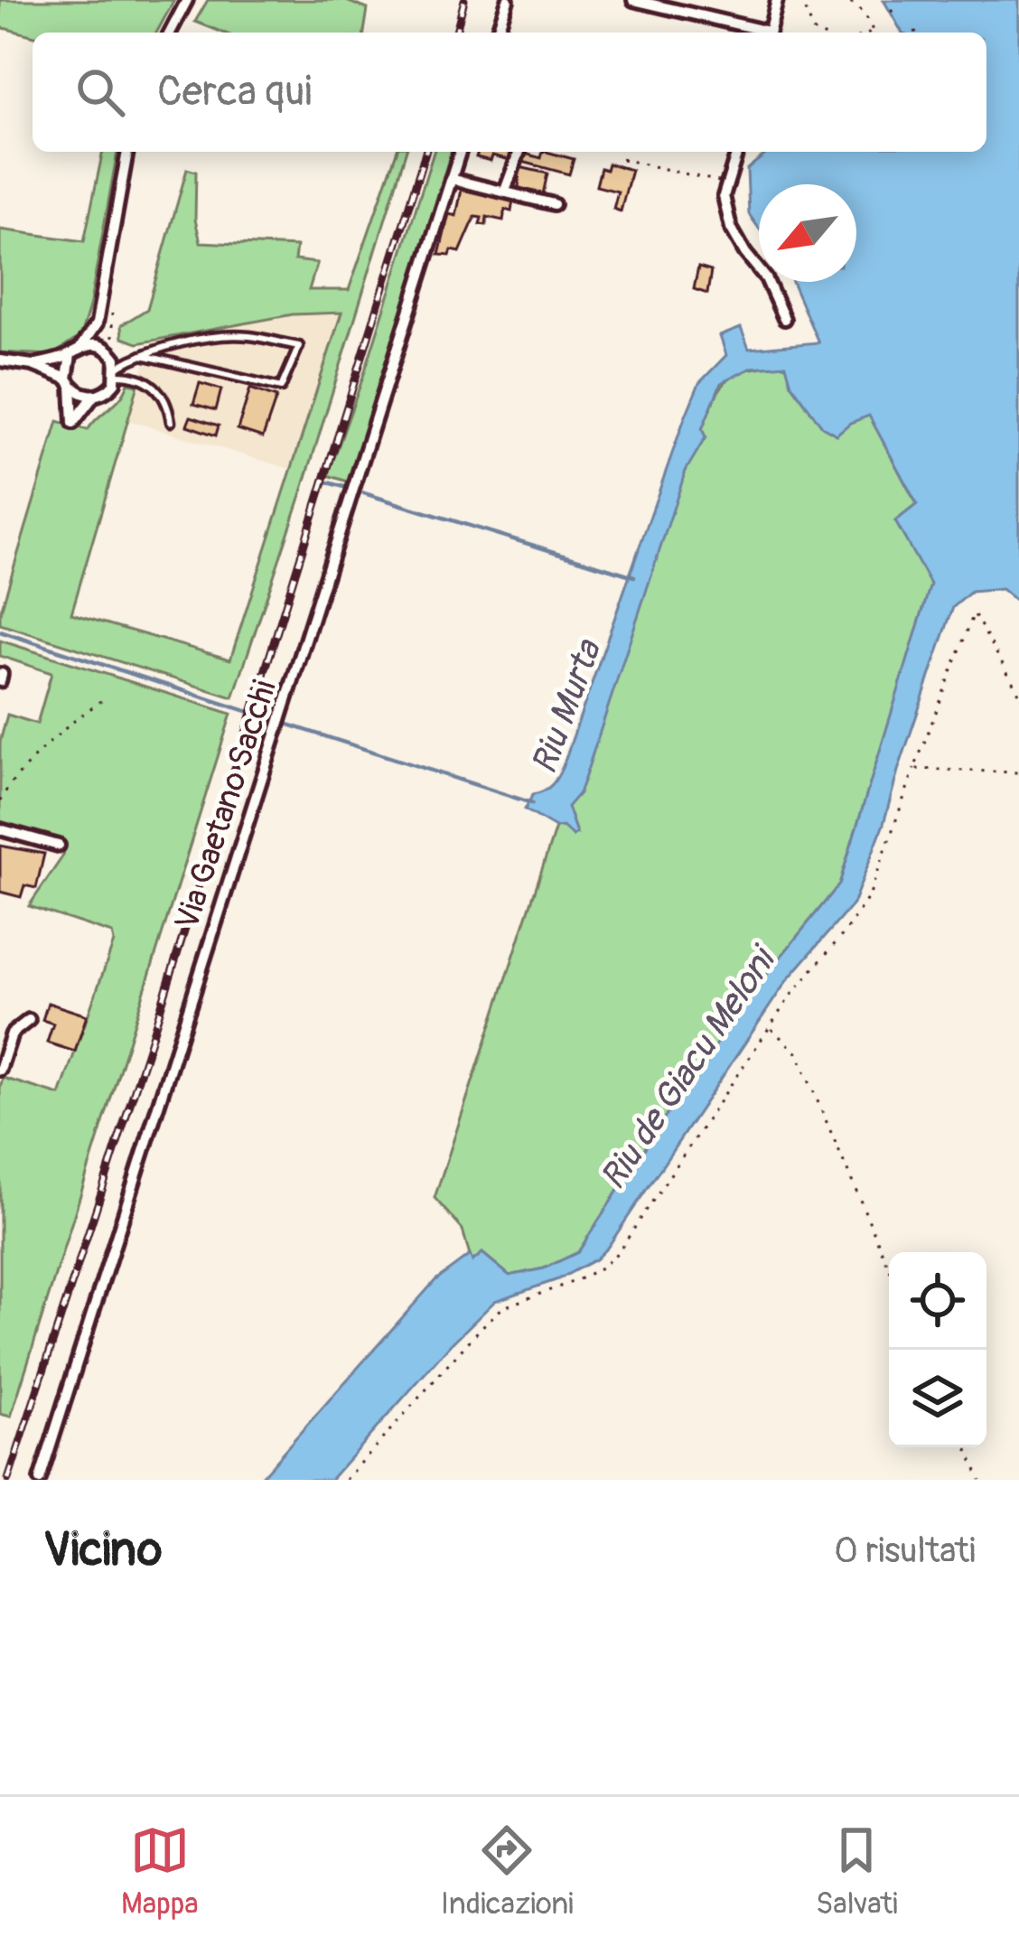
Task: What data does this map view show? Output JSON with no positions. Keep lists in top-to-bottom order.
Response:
{
  "streets": {
    "street": ["Via Gaetano Sacchi"]
  },
  "water": ["Riu Murta", "Riu de Giacu Meloni"],
  "north": "bottom left",
  "page": {
    "search": "Cerca qui",
    "heading": ["Vicino", "0 risultati"],
    "nav": ["Mappa", "Indicazioni", "Salvati"]
  }
}
